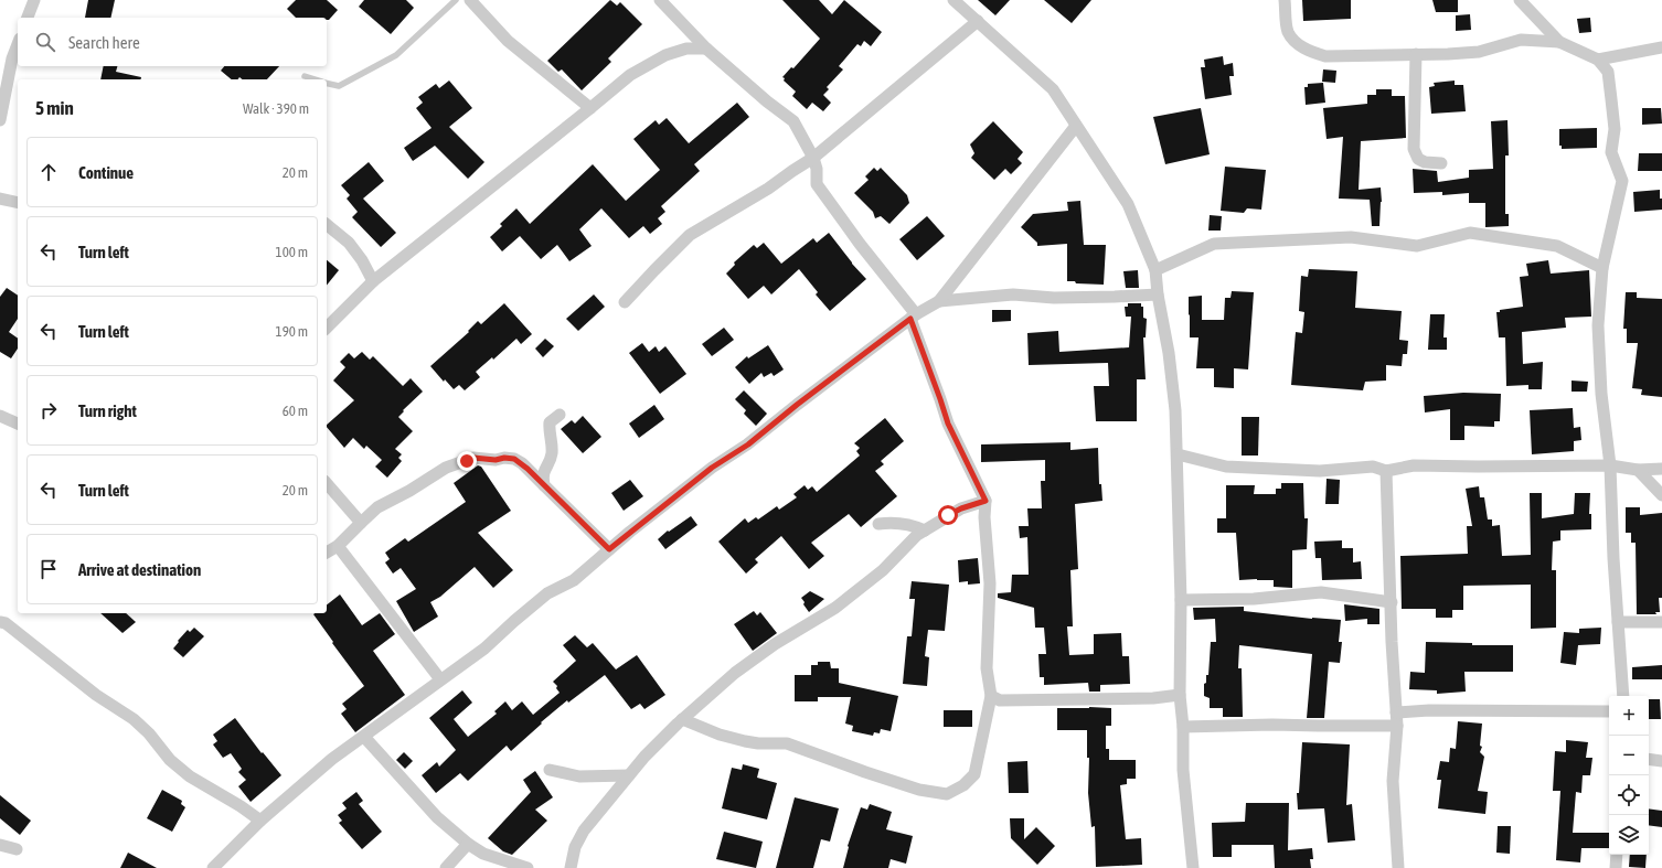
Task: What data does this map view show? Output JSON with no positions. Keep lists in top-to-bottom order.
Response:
{
  "page": {
    "search": "Search here",
    "heading": ["5 min", "Walk · 390 m"],
    "list": [
      ["Continue", "20 m"],
      ["Turn left", "100 m"],
      ["Turn left", "190 m"],
      ["Turn right", "60 m"],
      ["Turn left", "20 m"],
      "Arrive at destination"
    ],
    "map_buttons": ["+", "−"]
  }
}
